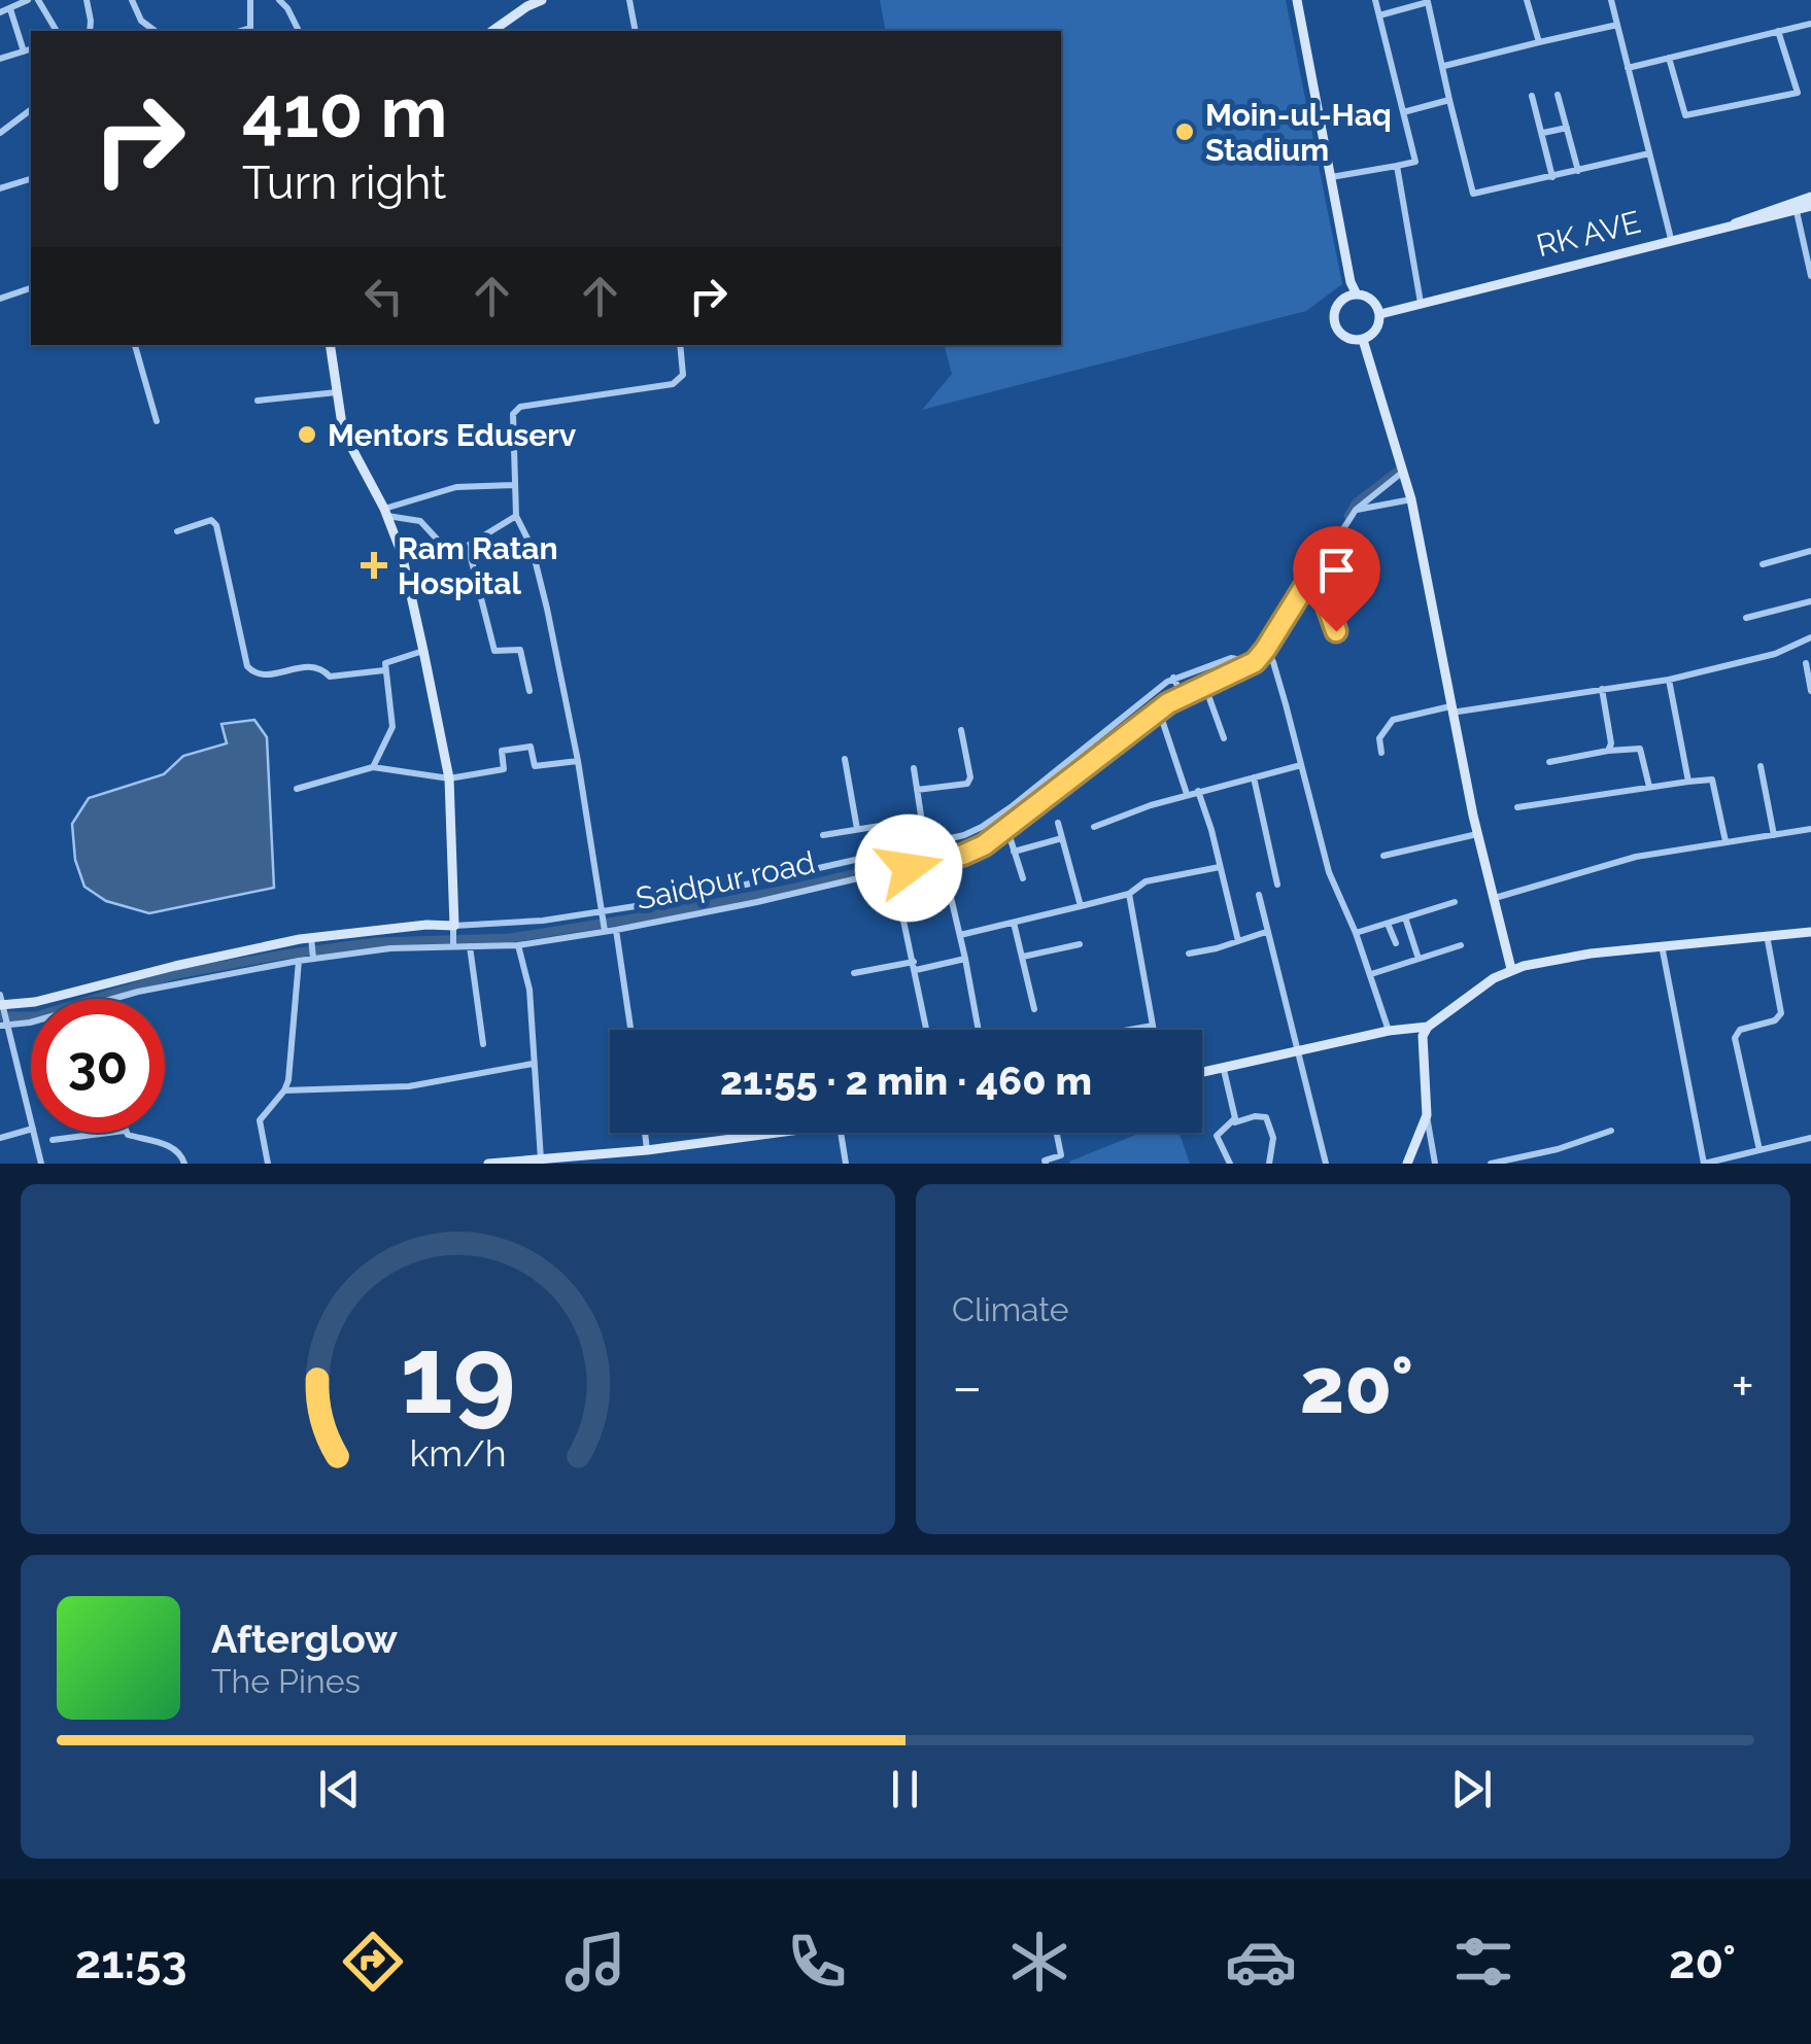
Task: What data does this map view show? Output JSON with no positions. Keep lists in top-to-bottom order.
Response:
{
  "streets": {
    "main road": ["RK AVE"],
    "street": ["Saidpur road"]
  },
  "places": {
    "other": ["Moin-ul-Haq Stadium", "Mentors Eduserv"],
    "health": ["Ram Ratan Hospital"]
  },
  "page": {
    "turn": ["410 m", "Turn right"],
    "limit": "30",
    "trip": "21:55 · 2 min · 460 m",
    "tile": "Climate",
    "heat": ["−", "20°", "+"],
    "song": ["Afterglow", "The Pines"],
    "tabs": ["21:53", "20°"],
    "gauge": ["19", "km/h"]
  }
}
